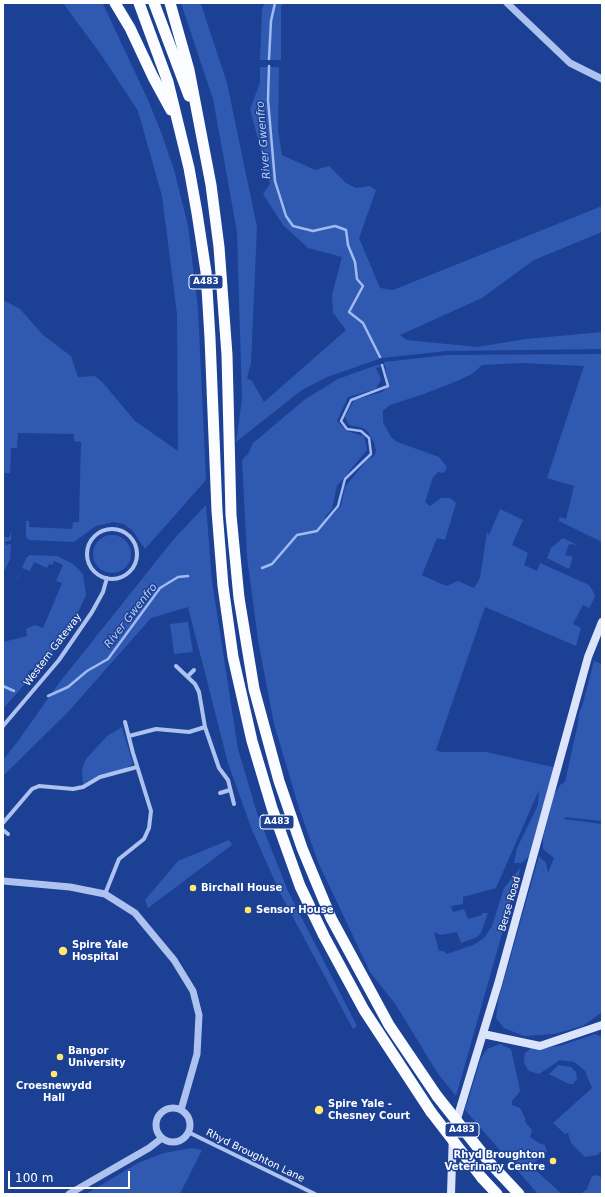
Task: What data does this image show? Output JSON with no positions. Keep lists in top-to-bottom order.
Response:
{
  "streets": {
    "highway": ["A483"],
    "main road": ["Berse Road"],
    "street": ["Western Gateway", "Rhyd Broughton Lane"]
  },
  "water": ["River Gwenfro"],
  "places": [
    "Birchall House",
    "Sensor House",
    "Spire Yale Hospital",
    "Bangor University",
    "Croesnewydd Hall",
    "Spire Yale - Chesney Court",
    "Rhyd Broughton Veterinary Centre"
  ],
  "scale_bar": "100 m"
}
